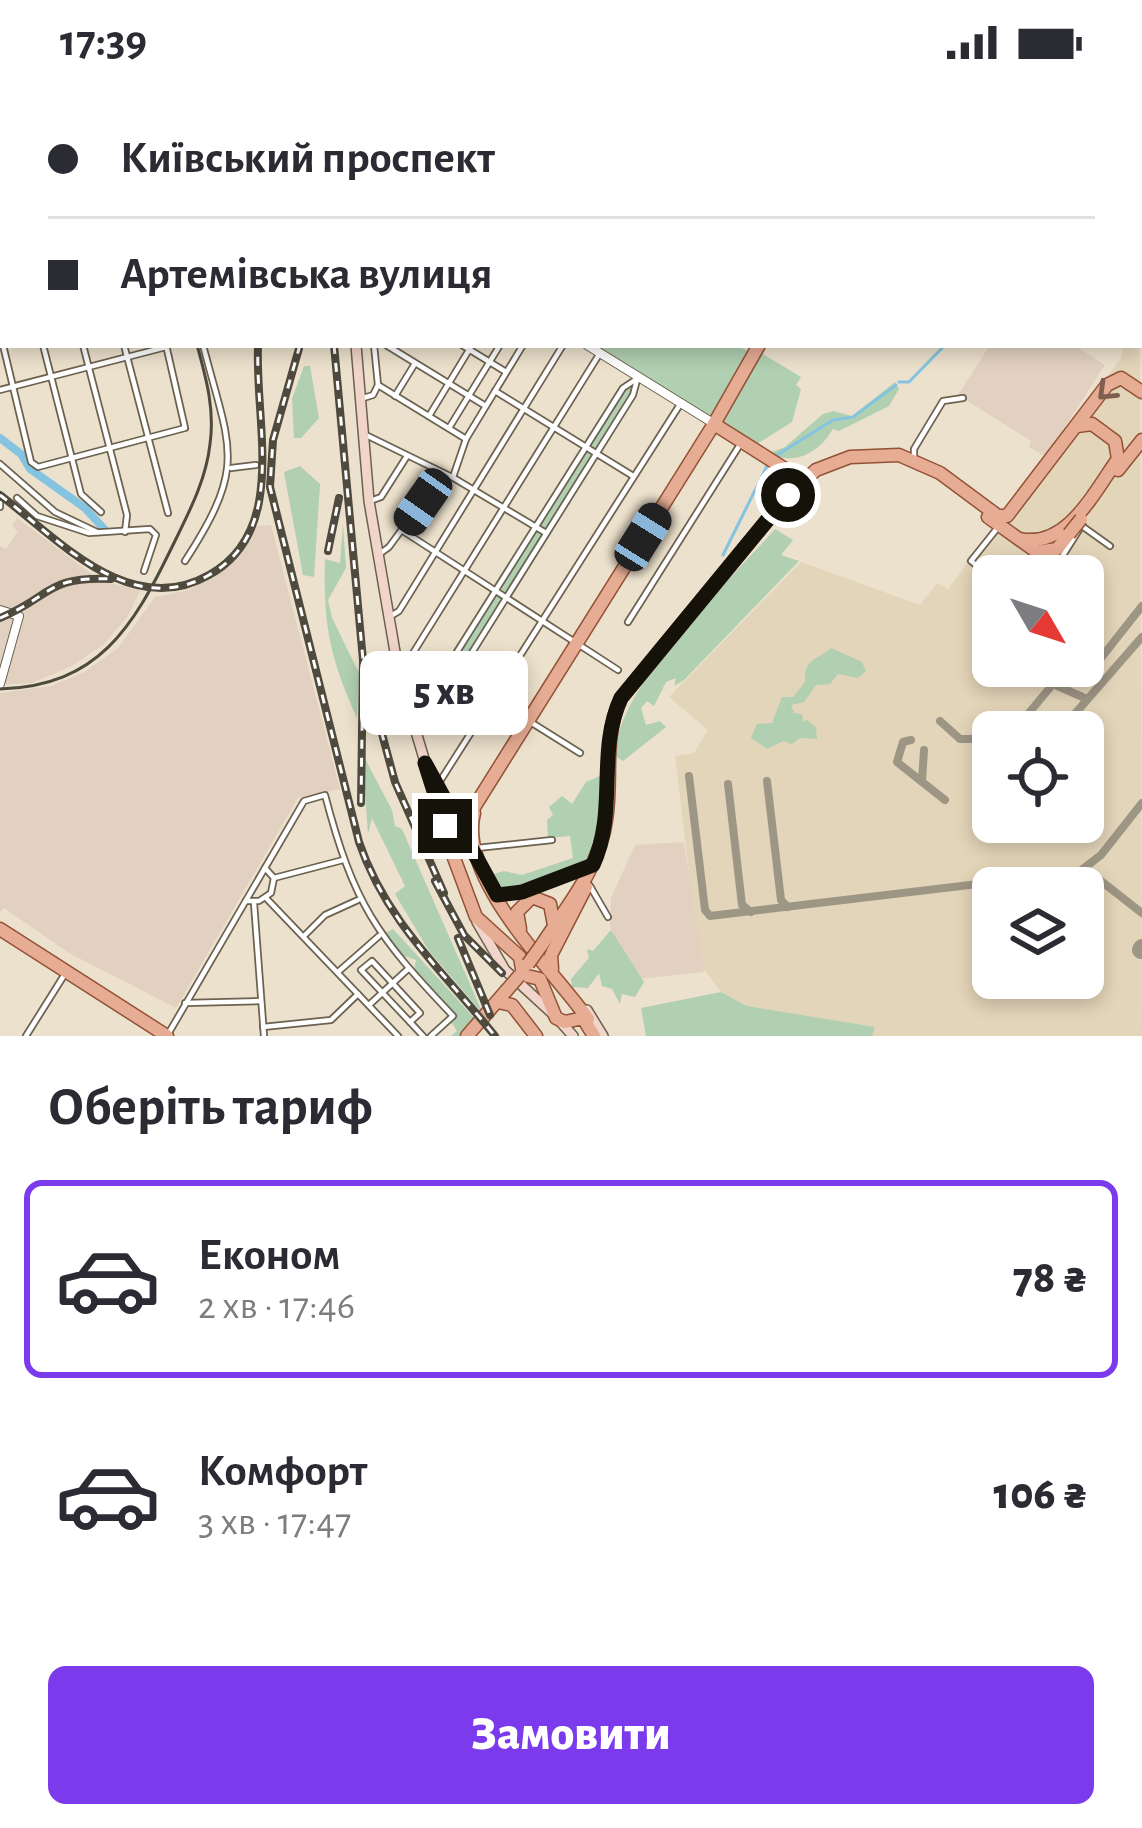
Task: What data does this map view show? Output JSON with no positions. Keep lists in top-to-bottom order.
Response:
{
  "north": "bottom right",
  "page": {
    "status": "17:39",
    "banner": ["Київський проспект", "Артемівська вулиця"],
    "bubble": "5 хв",
    "heading": "Оберіть тариф",
    "list": [
      {
        "name": "Економ",
        "note": "2 хв · 17:46",
        "value": "78 ₴"
      },
      {
        "name": "Комфорт",
        "note": "3 хв · 17:47",
        "value": "106 ₴"
      }
    ],
    "buttons": "Замовити"
  }
}
